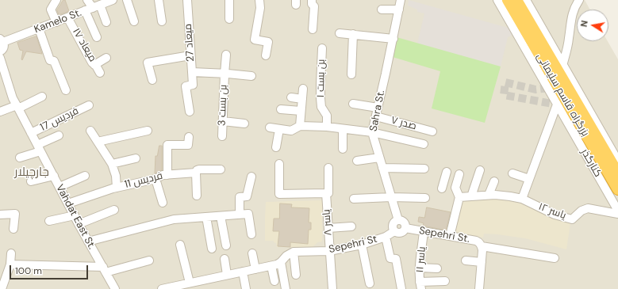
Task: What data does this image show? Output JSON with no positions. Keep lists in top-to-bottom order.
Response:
{
  "streets": {
    "highway": ["بزرگراه قاسم سلیمانی"],
    "street": [
      "Kamelo St.",
      "میعاد 27",
      "میعاد ۱۷",
      "بن بست ۱",
      "بن بست 3",
      "Sahra St.",
      "فردیس 17",
      "صدر ۷",
      "کنارگذر",
      "فردیس 11",
      "یاسر ۱۲",
      "Vahdat East St.",
      "یاسر ۸",
      "Sepehri St.",
      "Sepehri St",
      "یاسر ۱۱"
    ]
  },
  "crossings": [
    ["Kamelo St.", "میعاد ۱۷"],
    ["میعاد 27", "بن بست 3"],
    ["Sahra St.", "صدر ۷"],
    ["Sahra St.", "Sepehri St."],
    ["Sahra St.", "Sepehri St"],
    ["فردیس 17", "Vahdat East St."],
    ["فردیس 11", "Vahdat East St."],
    ["یاسر ۸", "Sepehri St"],
    ["Sepehri St.", "Sepehri St"],
    ["Sepehri St.", "یاسر ۱۱"]
  ],
  "districts": ["جارچیلار"],
  "scale_bar": "100 m",
  "north": "left"
}
